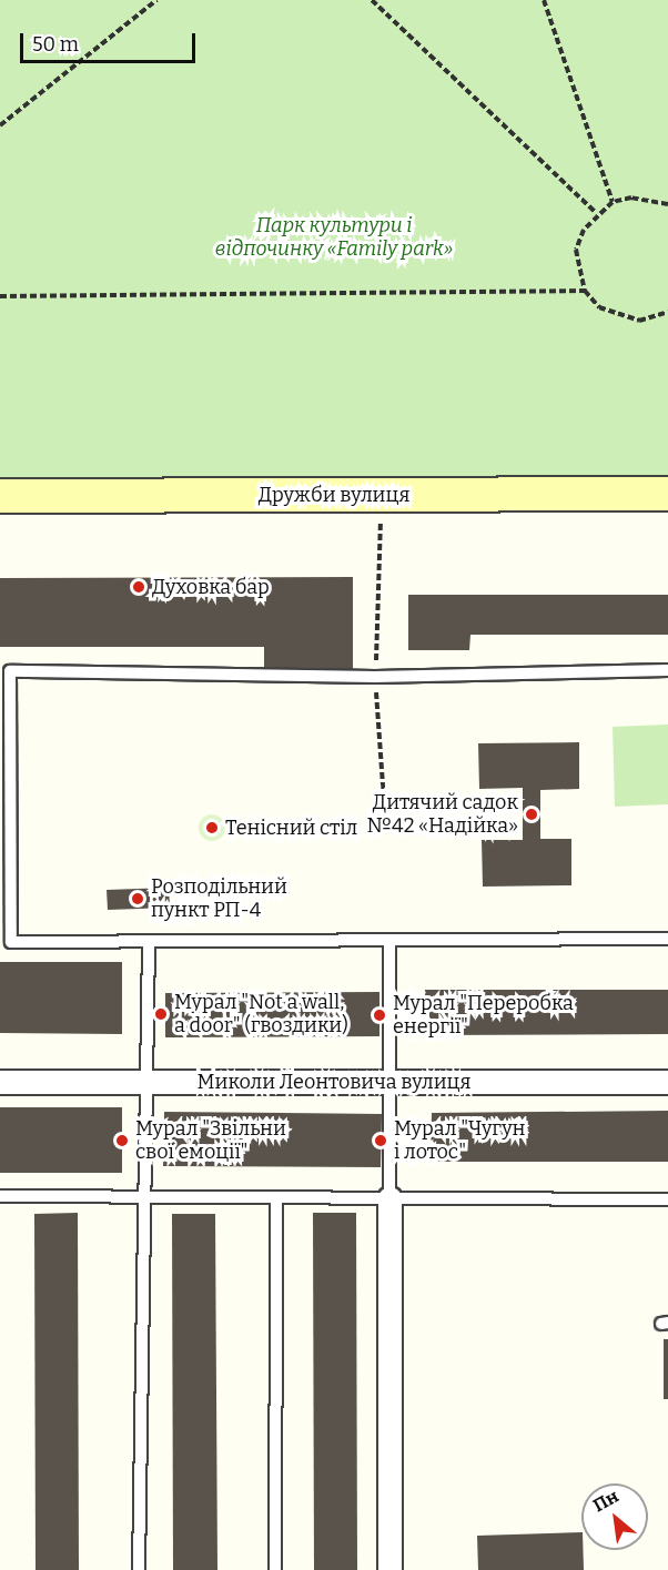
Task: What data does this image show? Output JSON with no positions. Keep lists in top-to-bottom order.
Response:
{
  "streets": {
    "street": ["Дружби вулиця", "Миколи Леонтовича вулиця"]
  },
  "parks": ["Парк культури і відпочинку «Family park»"],
  "places": [
    "Духовка бар",
    "Дитячий садок №42 «Надійка»",
    "Тенісний стіл",
    "Розподільний пункт РП-4",
    "Мурал \"Not a wall, a door\" (гвоздики)",
    "Мурал \"Переробка енергії\"",
    "Мурал \"Звільни свої емоції\"",
    "Мурал \"Чугун і лотос\""
  ],
  "scale_bar": "50 m",
  "north": "top left"
}
